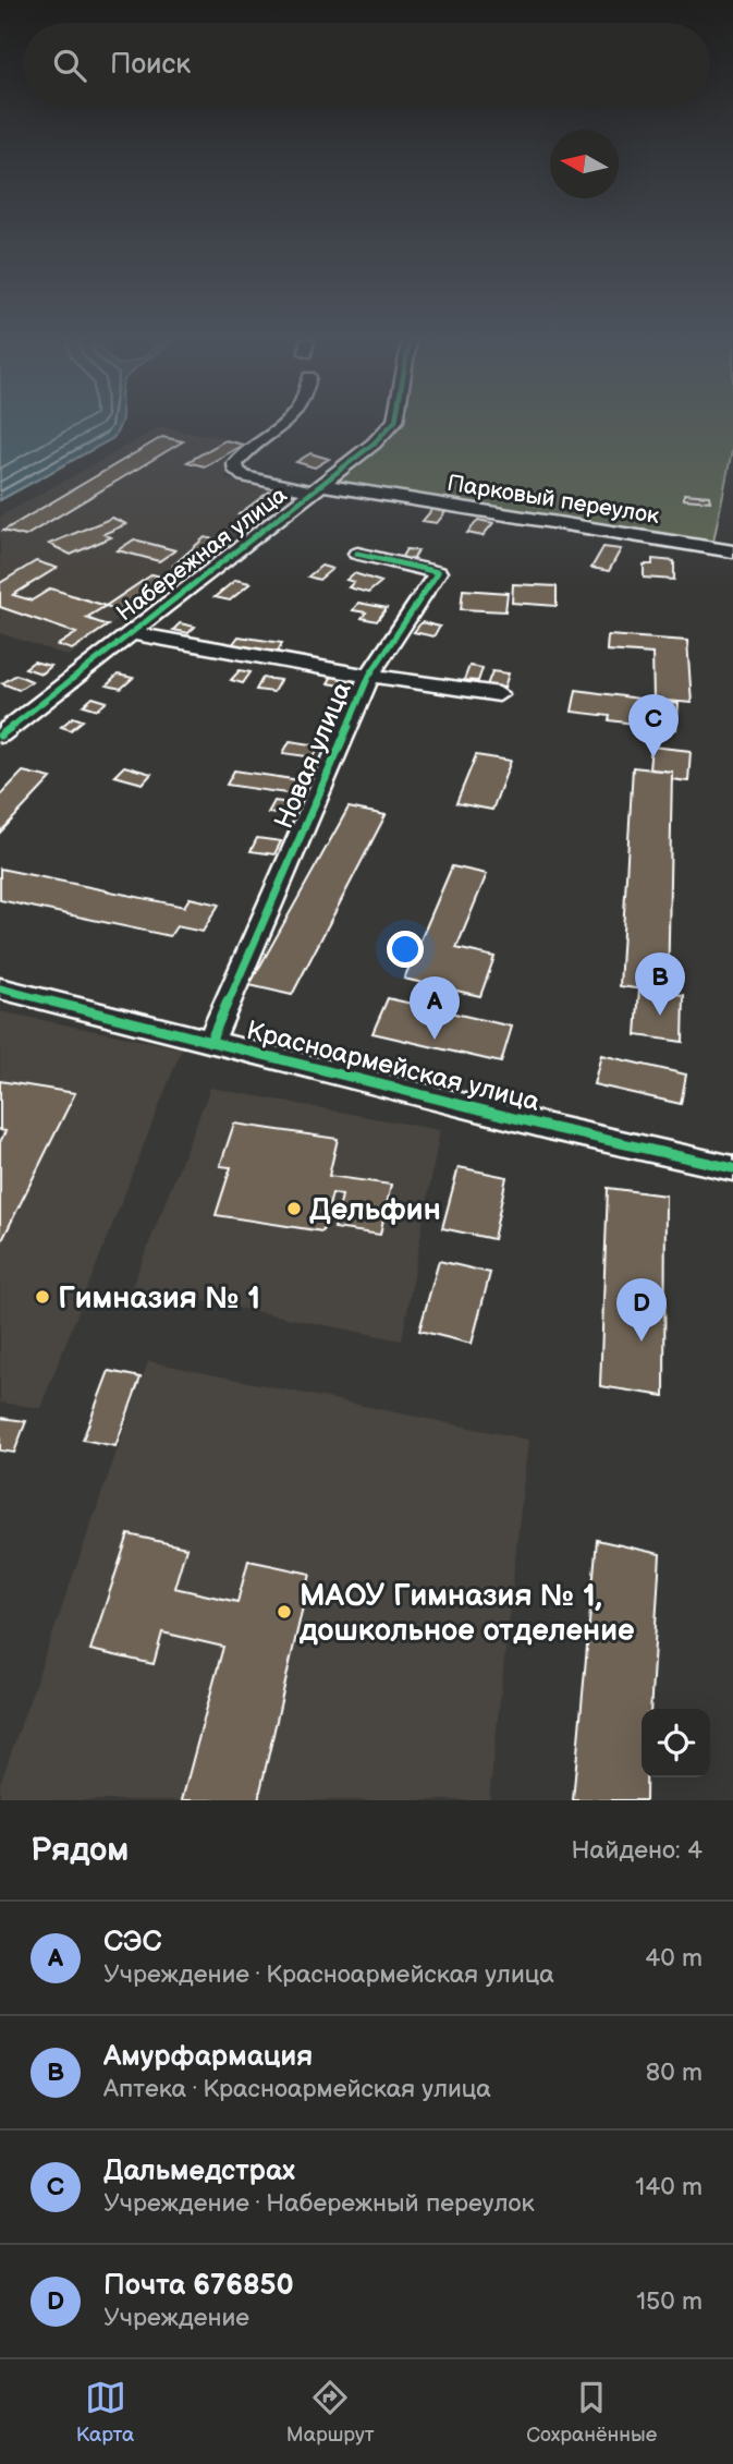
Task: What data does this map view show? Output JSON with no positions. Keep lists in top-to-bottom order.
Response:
{
  "streets": {
    "street": [
      "Парковый переулок",
      "Набережная улица",
      "Новая улица",
      "Красноармейская улица"
    ]
  },
  "crossings": [
    ["Парковый переулок", "Набережная улица"],
    ["Новая улица", "Красноармейская улица"]
  ],
  "places": ["Дельфин", "Гимназия № 1", "МАОУ Гимназия № 1, дошкольное отделение"],
  "north": "left",
  "page": {
    "search": "Поиск",
    "pins": [
      "C",
      "B",
      "A",
      "D"
    ],
    "heading": ["Рядом", "Найдено: 4"],
    "list": [
      {
        "mark": "A",
        "name": "СЭС",
        "note": "Учреждение · Красноармейская улица",
        "value": "40 m"
      },
      {
        "mark": "B",
        "name": "Амурфармация",
        "note": "Аптека · Красноармейская улица",
        "value": "80 m"
      },
      {
        "mark": "C",
        "name": "Дальмедстрах",
        "note": "Учреждение · Набережный переулок",
        "value": "140 m"
      },
      {
        "mark": "D",
        "name": "Почта 676850",
        "note": "Учреждение",
        "value": "150 m"
      }
    ],
    "nav": ["Карта", "Маршрут", "Сохранённые"]
  }
}
